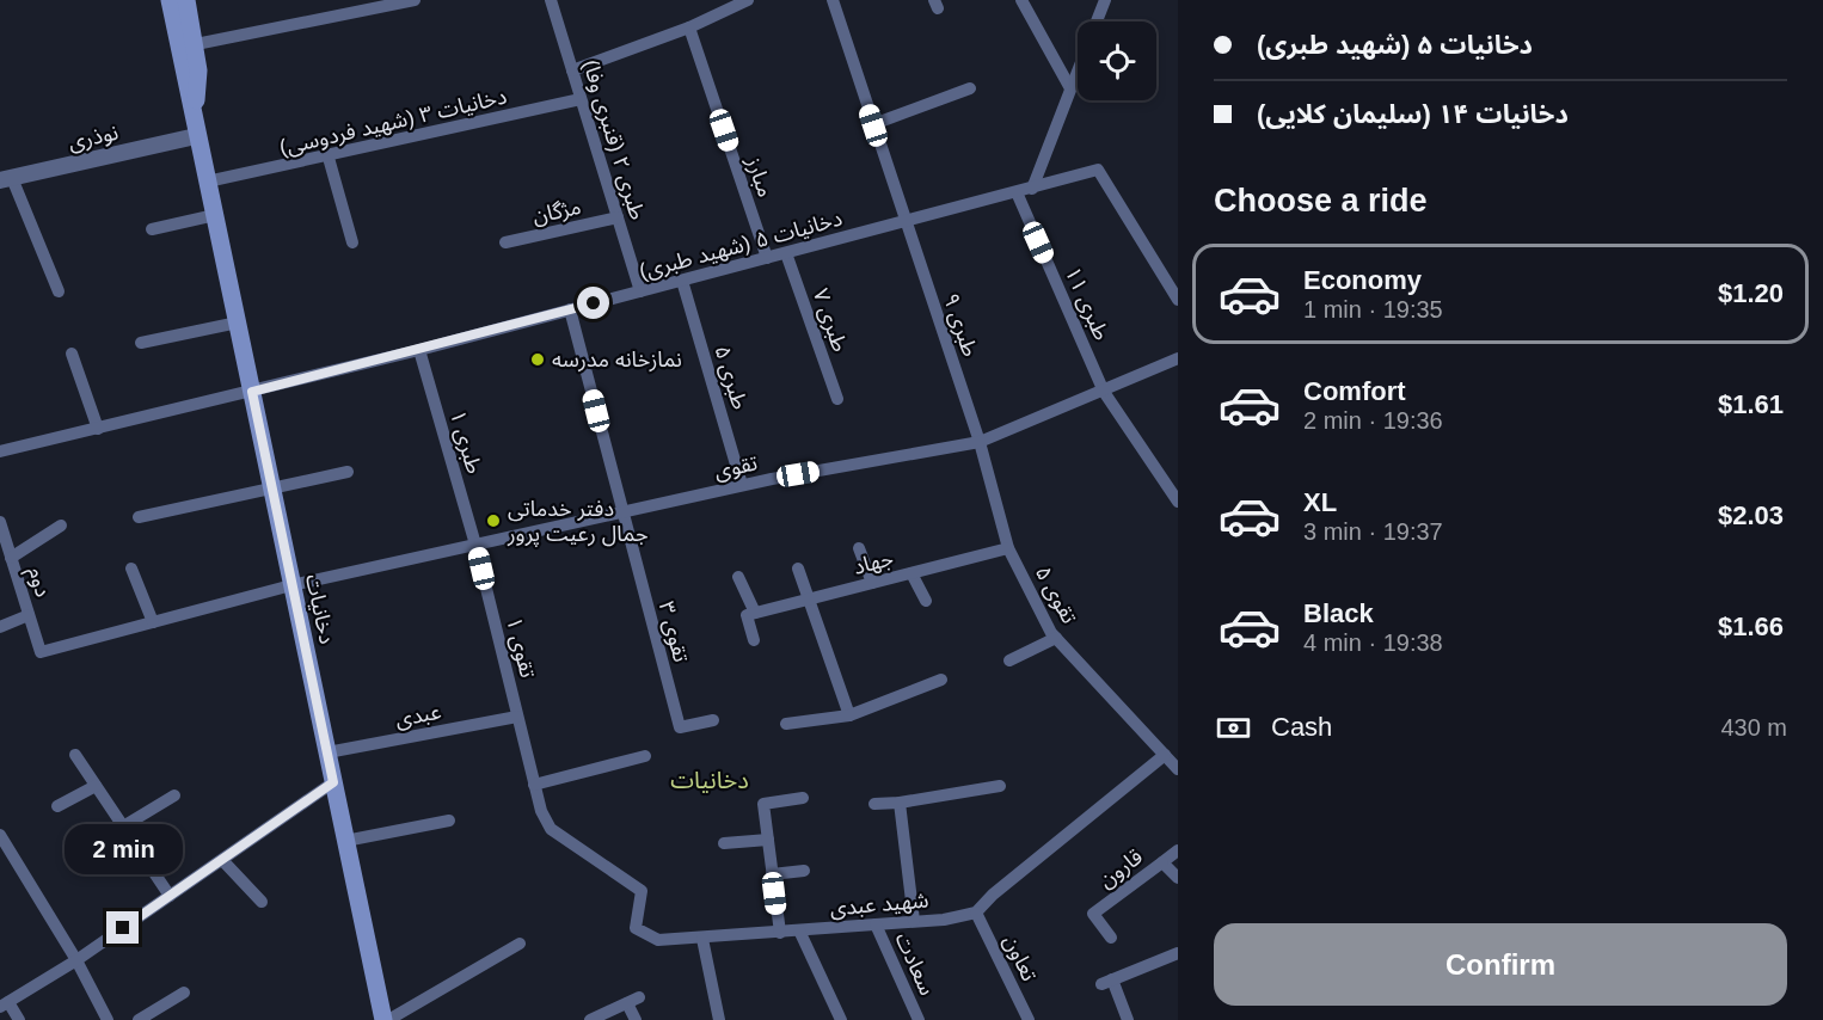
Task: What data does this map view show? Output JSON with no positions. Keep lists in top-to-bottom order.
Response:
{
  "streets": {
    "main road": ["دخانیات"],
    "street": [
      "دخانیات ۳ (شهید فردوسی)",
      "نوذری",
      "طبری ۲ (قنبری وفا)",
      "مبارز",
      "مژگان",
      "دخانیات ۵ (شهید طبری)",
      "طبری ۱۱",
      "طبری ۷",
      "طبری ۹",
      "طبری ۵",
      "طبری ۱",
      "تقوی",
      "جهاد",
      "دوم",
      "تقوی ۵",
      "تقوی ۳",
      "تقوی ۱",
      "عبدی",
      "قارون",
      "شهید عبدی",
      "تعاون",
      "سعادت"
    ]
  },
  "crossings": [
    ["دخانیات ۳ (شهید فردوسی)", "طبری ۲ (قنبری وفا)"],
    ["دخانیات ۳ (شهید فردوسی)", "دخانیات"],
    ["نوذری", "دخانیات"],
    ["طبری ۲ (قنبری وفا)", "مژگان"],
    ["طبری ۲ (قنبری وفا)", "دخانیات ۵ (شهید طبری)"],
    ["مبارز", "دخانیات ۵ (شهید طبری)"],
    ["دخانیات ۵ (شهید طبری)", "طبری ۱۱"],
    ["دخانیات ۵ (شهید طبری)", "طبری ۷"],
    ["دخانیات ۵ (شهید طبری)", "طبری ۹"],
    ["دخانیات ۵ (شهید طبری)", "طبری ۵"],
    ["دخانیات ۵ (شهید طبری)", "طبری ۱"],
    ["دخانیات ۵ (شهید طبری)", "دخانیات"],
    ["طبری ۱۱", "تقوی"],
    ["طبری ۹", "تقوی"],
    ["طبری ۹", "تقوی ۵"],
    ["طبری ۵", "تقوی"],
    ["طبری ۱", "تقوی"],
    ["طبری ۱", "تقوی ۱"],
    ["تقوی", "دوم"],
    ["تقوی", "تقوی ۵"],
    ["تقوی", "دخانیات"],
    ["تقوی", "تقوی ۳"],
    ["تقوی", "تقوی ۱"],
    ["جهاد", "تقوی ۵"],
    ["دخانیات", "عبدی"],
    ["تقوی ۱", "عبدی"],
    ["تقوی ۱", "شهید عبدی"],
    ["عبدی", "شهید عبدی"],
    ["شهید عبدی", "تعاون"],
    ["شهید عبدی", "سعادت"]
  ],
  "districts": ["دخانیات"],
  "places": ["نمازخانه مدرسه", "دفتر خدماتی جمال رعیت پرور"],
  "page": {
    "banner": ["دخانیات ۵ (شهید طبری)", "دخانیات ۱۴ (سلیمان کلایی)"],
    "heading": "Choose a ride",
    "list": [
      {
        "name": "Economy",
        "note": "1 min · 19:35",
        "value": "$1.20"
      },
      {
        "name": "Comfort",
        "note": "2 min · 19:36",
        "value": "$1.61"
      },
      {
        "name": "XL",
        "note": "3 min · 19:37",
        "value": "$2.03"
      },
      {
        "name": "Black",
        "note": "4 min · 19:38",
        "value": "$1.66"
      }
    ],
    "pay": ["Cash", "430 m"],
    "bubble": "2 min",
    "buttons": "Confirm"
  }
}
